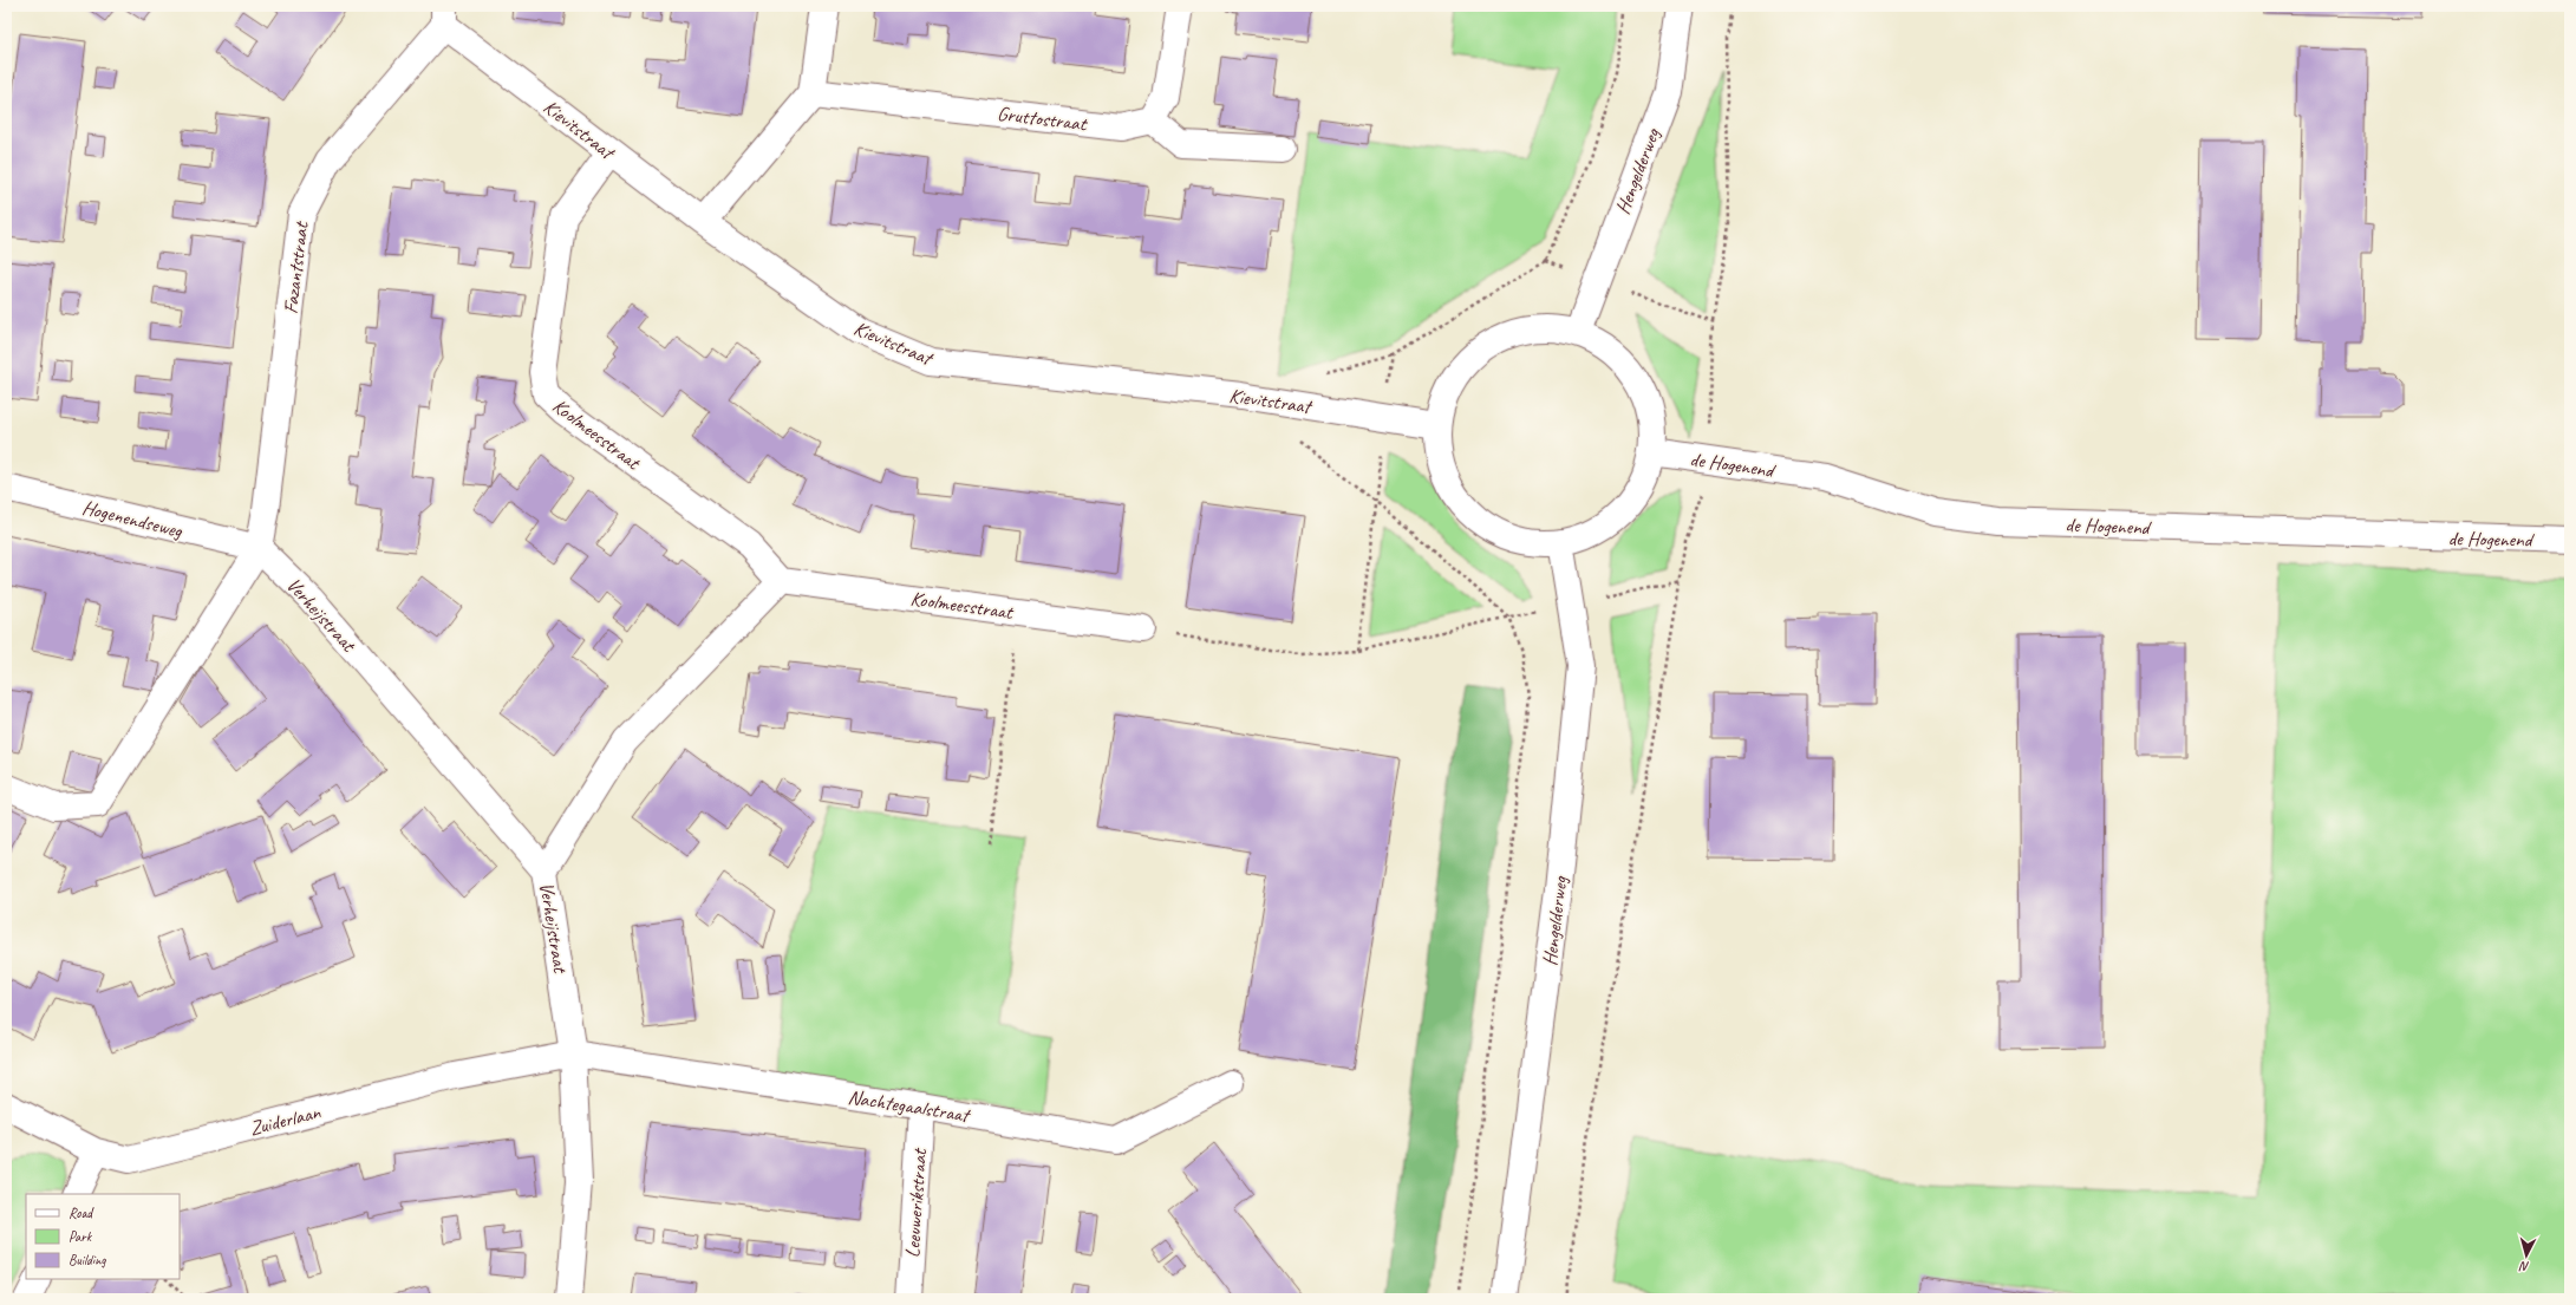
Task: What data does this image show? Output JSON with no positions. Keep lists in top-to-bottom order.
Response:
{
  "streets": {
    "street": [
      "Gruttostraat",
      "Kievitstraat",
      "Hengelderweg",
      "Fazantstraat",
      "Koolmeesstraat",
      "de Hogenend",
      "Hogenendseweg",
      "Verheijstraat",
      "Nachtegaalstraat",
      "Zuiderlaan",
      "Leeuwerikstraat"
    ]
  },
  "crossings": [
    ["Kievitstraat", "Fazantstraat"],
    ["Kievitstraat", "Koolmeesstraat"],
    ["Fazantstraat", "Hogenendseweg"],
    ["Fazantstraat", "Verheijstraat"],
    ["Hogenendseweg", "Verheijstraat"],
    ["Verheijstraat", "Nachtegaalstraat"],
    ["Verheijstraat", "Zuiderlaan"],
    ["Nachtegaalstraat", "Zuiderlaan"],
    ["Nachtegaalstraat", "Leeuwerikstraat"]
  ],
  "legend": ["Road", "Park", "Building"],
  "north": "bottom"
}
